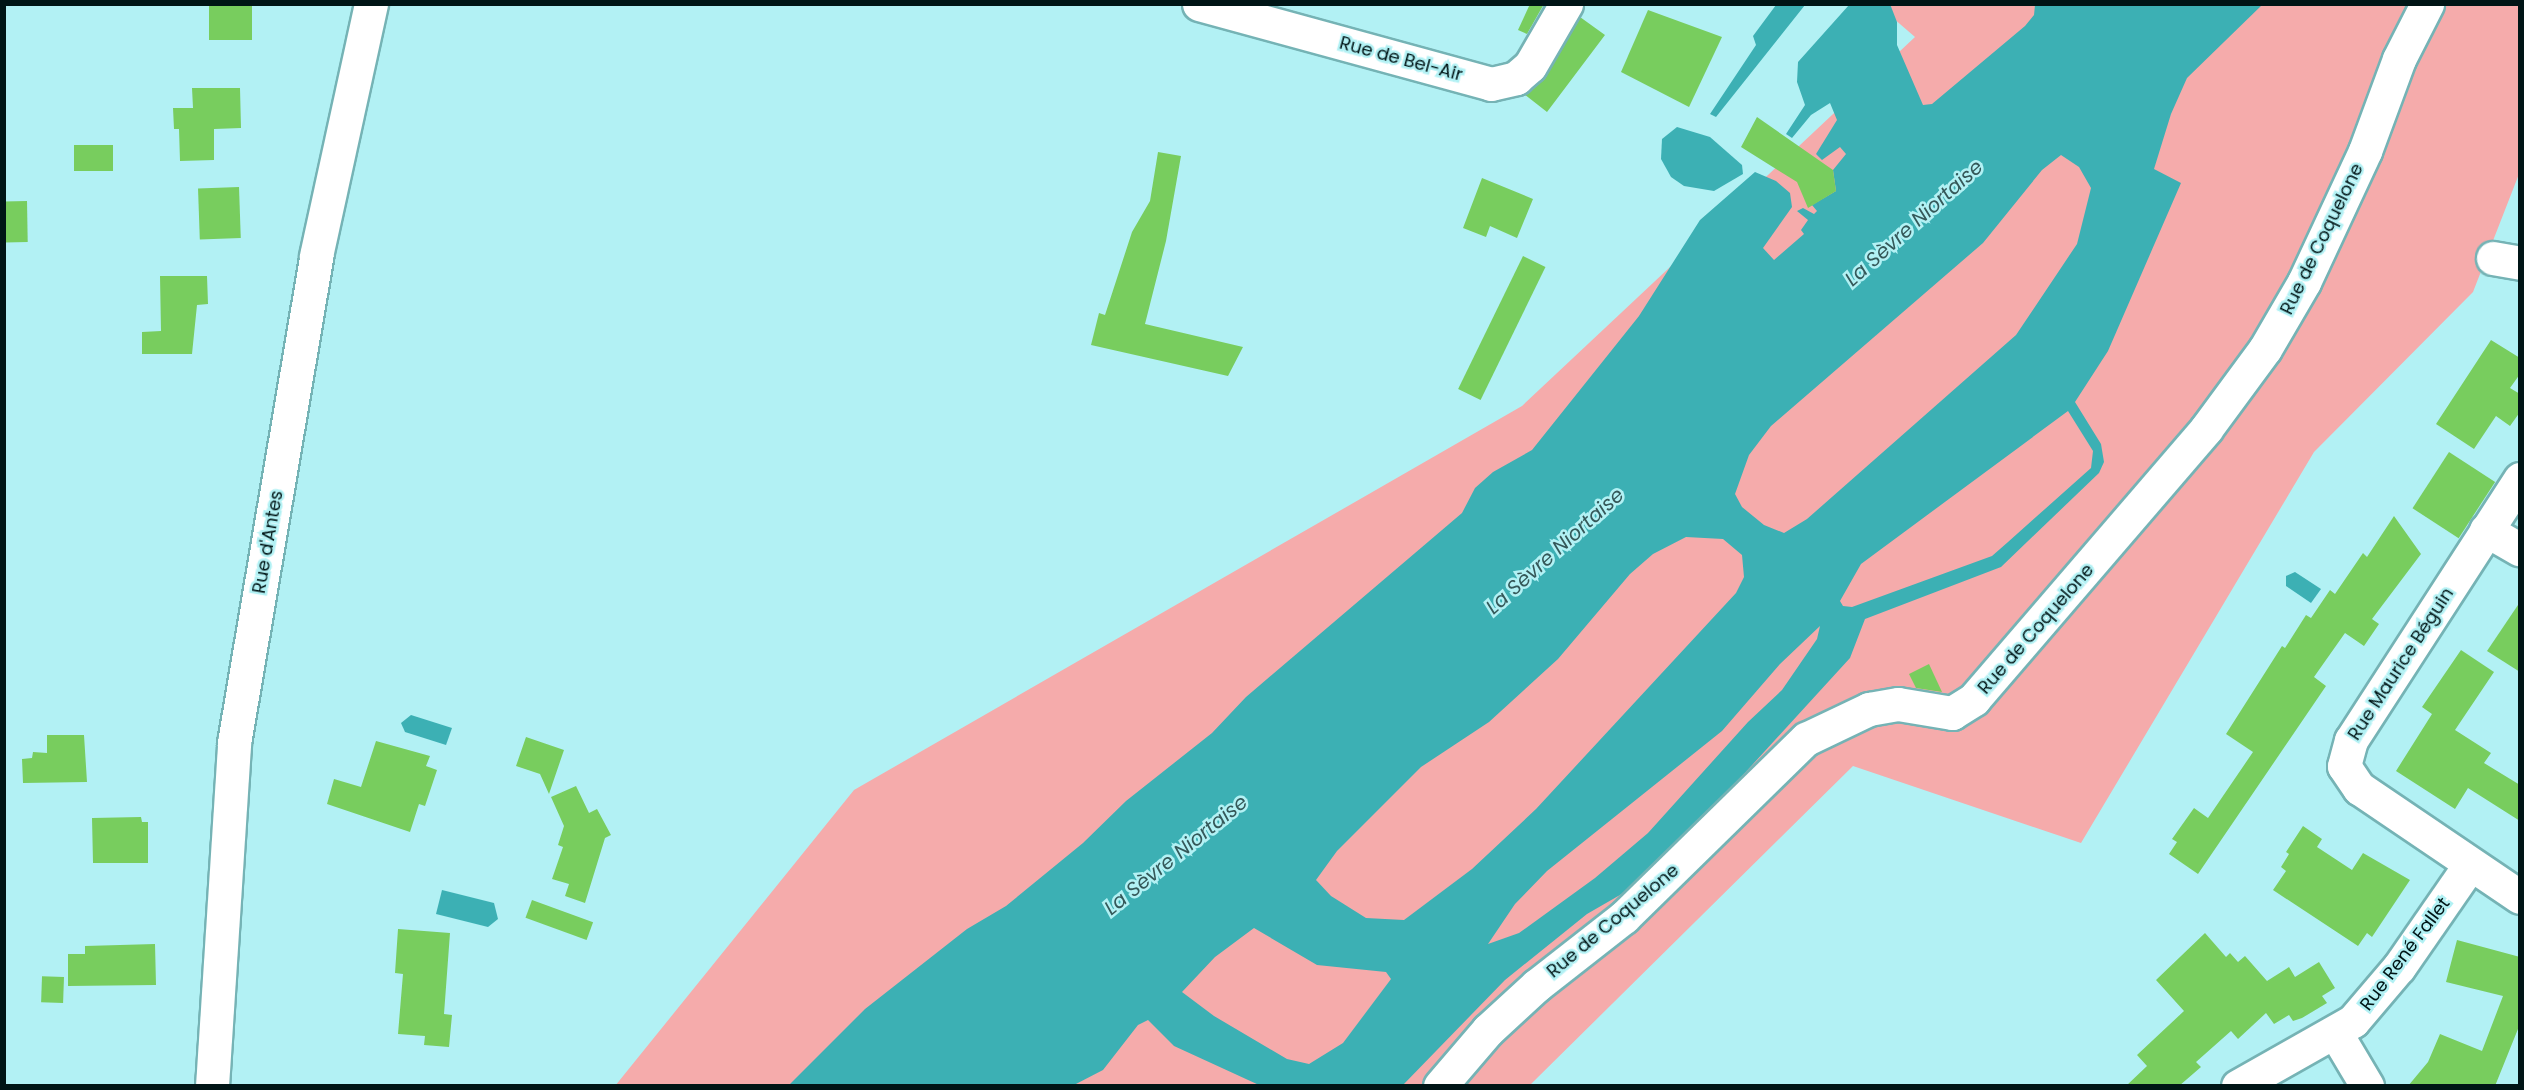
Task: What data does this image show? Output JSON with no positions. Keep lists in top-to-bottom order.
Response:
{
  "streets": {
    "street": [
      "Rue de Bel-Air",
      "Rue de Coquelone",
      "Rue d'Antes",
      "Rue Maurice Béguin",
      "Rue René Fallet"
    ]
  },
  "crossings": [
    ["Rue Maurice Béguin", "Rue René Fallet"]
  ],
  "water": ["La Sèvre Niortaise"]
}
